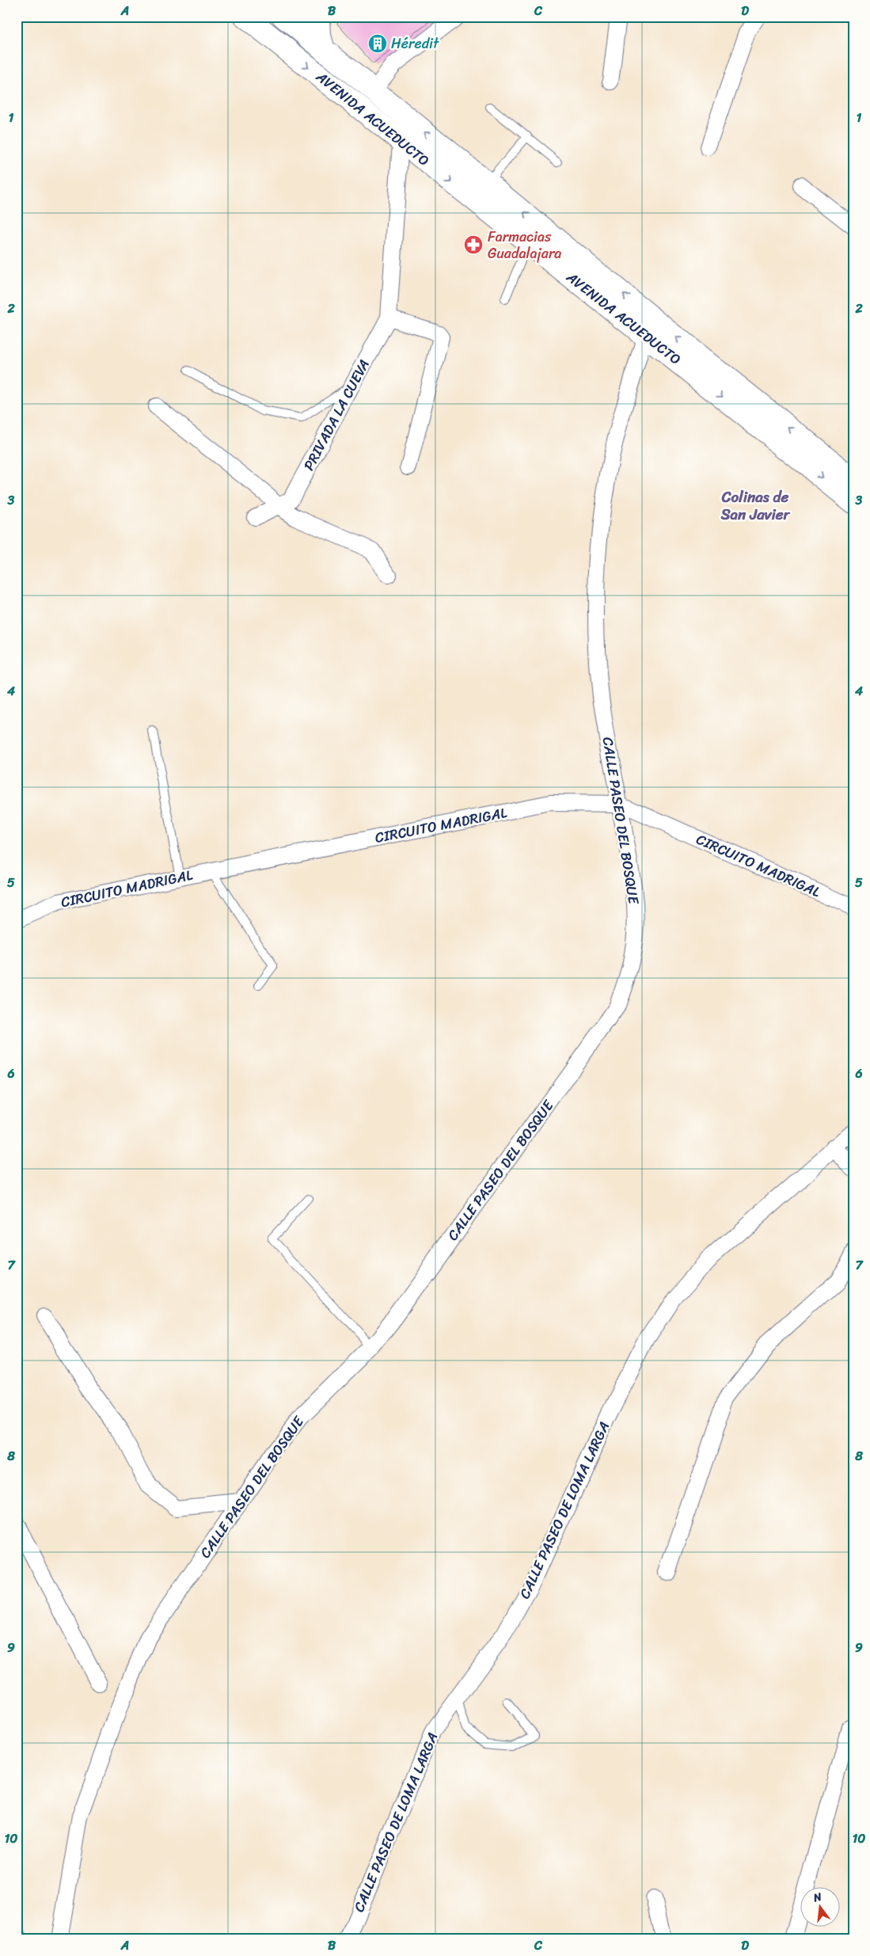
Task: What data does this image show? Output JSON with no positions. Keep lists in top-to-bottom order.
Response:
{
  "streets": {
    "main road": ["AVENIDA ACUEDUCTO"],
    "street": [
      "PRIVADA LA CUEVA",
      "CALLE PASEO DEL BOSQUE",
      "CIRCUITO MADRIGAL",
      "CALLE PASEO DE LOMA LARGA"
    ]
  },
  "crossings": [
    ["AVENIDA ACUEDUCTO", "PRIVADA LA CUEVA"],
    ["AVENIDA ACUEDUCTO", "CALLE PASEO DEL BOSQUE"],
    ["CALLE PASEO DEL BOSQUE", "CIRCUITO MADRIGAL"]
  ],
  "districts": ["Colinas de San Javier"],
  "places": {
    "building": ["Héredit"],
    "pharmacy": ["Farmacias Guadalajara"]
  },
  "north": "top",
  "grid": {
    "columns": [
      "A",
      "B",
      "C",
      "D"
    ],
    "rows": [
      "1",
      "2",
      "3",
      "4",
      "5",
      "6",
      "7",
      "8",
      "9",
      "10"
    ]
  }
}
